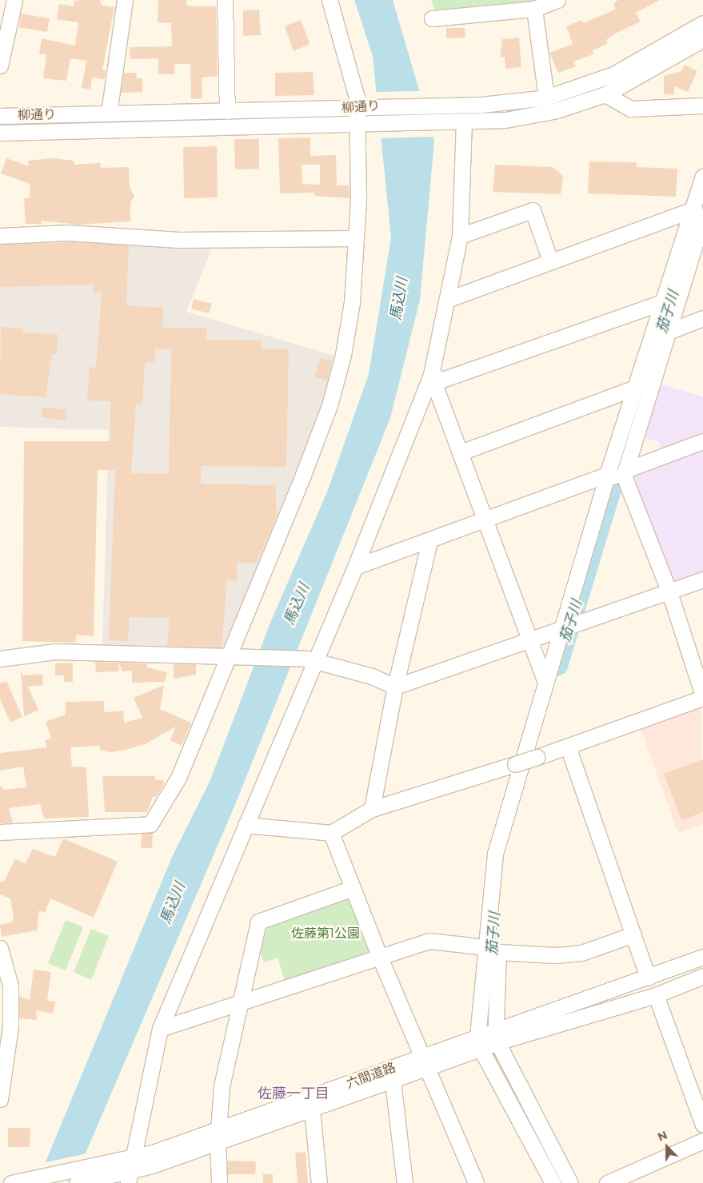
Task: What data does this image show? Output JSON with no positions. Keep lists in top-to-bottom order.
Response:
{
  "streets": {
    "street": ["柳通り", "六間道路"]
  },
  "districts": ["佐藤一丁目"],
  "water": ["馬込川", "茄子川"],
  "parks": ["佐藤第1公園"],
  "north": "top"
}
